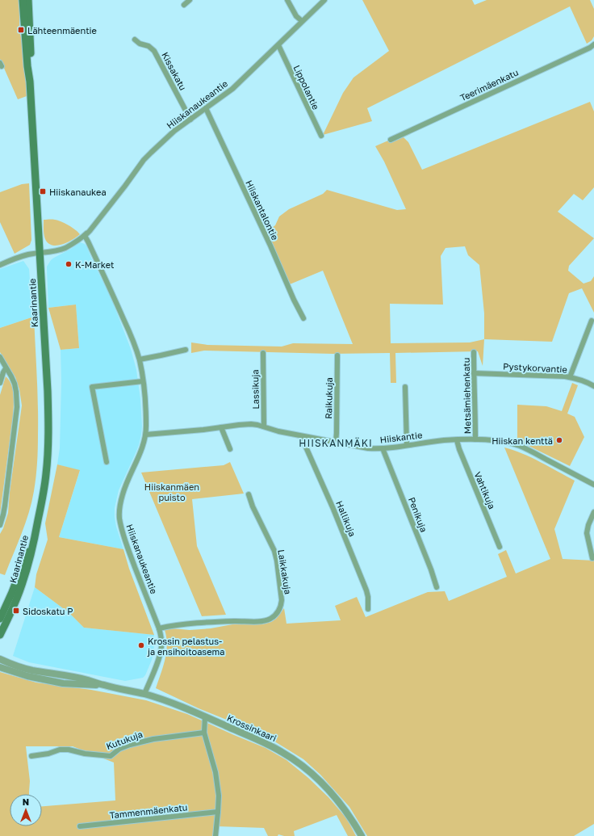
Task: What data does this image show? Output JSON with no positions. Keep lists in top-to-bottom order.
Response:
{
  "streets": {
    "main road": ["Kaarinantie"],
    "street": [
      "Kissakatu",
      "Teerimäenkatu",
      "Lippolantie",
      "Hiiskanaukeantie",
      "Hiiskantalontie",
      "Pystykorvantie",
      "Lassikuja",
      "Metsämiehenkatu",
      "Raikukuja",
      "Hiiskantie",
      "Vahtikuja",
      "Penikuja",
      "Hallikuja",
      "Laikkakuja",
      "Krossinkaari",
      "Kutukuja",
      "Tammenmäenkatu"
    ]
  },
  "crossings": [
    ["Kissakatu", "Hiiskanaukeantie"],
    ["Lippolantie", "Hiiskanaukeantie"],
    ["Hiiskanaukeantie", "Hiiskantalontie"],
    ["Hiiskanaukeantie", "Kaarinantie"],
    ["Hiiskanaukeantie", "Hiiskantie"],
    ["Hiiskanaukeantie", "Laikkakuja"],
    ["Hiiskanaukeantie", "Krossinkaari"],
    ["Pystykorvantie", "Metsämiehenkatu"],
    ["Lassikuja", "Hiiskantie"],
    ["Metsämiehenkatu", "Hiiskantie"],
    ["Raikukuja", "Hiiskantie"],
    ["Hiiskantie", "Vahtikuja"],
    ["Hiiskantie", "Penikuja"],
    ["Hiiskantie", "Hallikuja"]
  ],
  "districts": ["HIISKANMÄKI"],
  "parks": ["Hiiskanmäen puisto"],
  "places": {
    "transit": ["Lähteenmäentie", "Hiiskanaukea", "Sidoskatu P"],
    "other": ["K-Market", "Hiiskan kenttä", "Krossin pelastus- ja ensihoitoasema"]
  },
  "north": "top"
}
